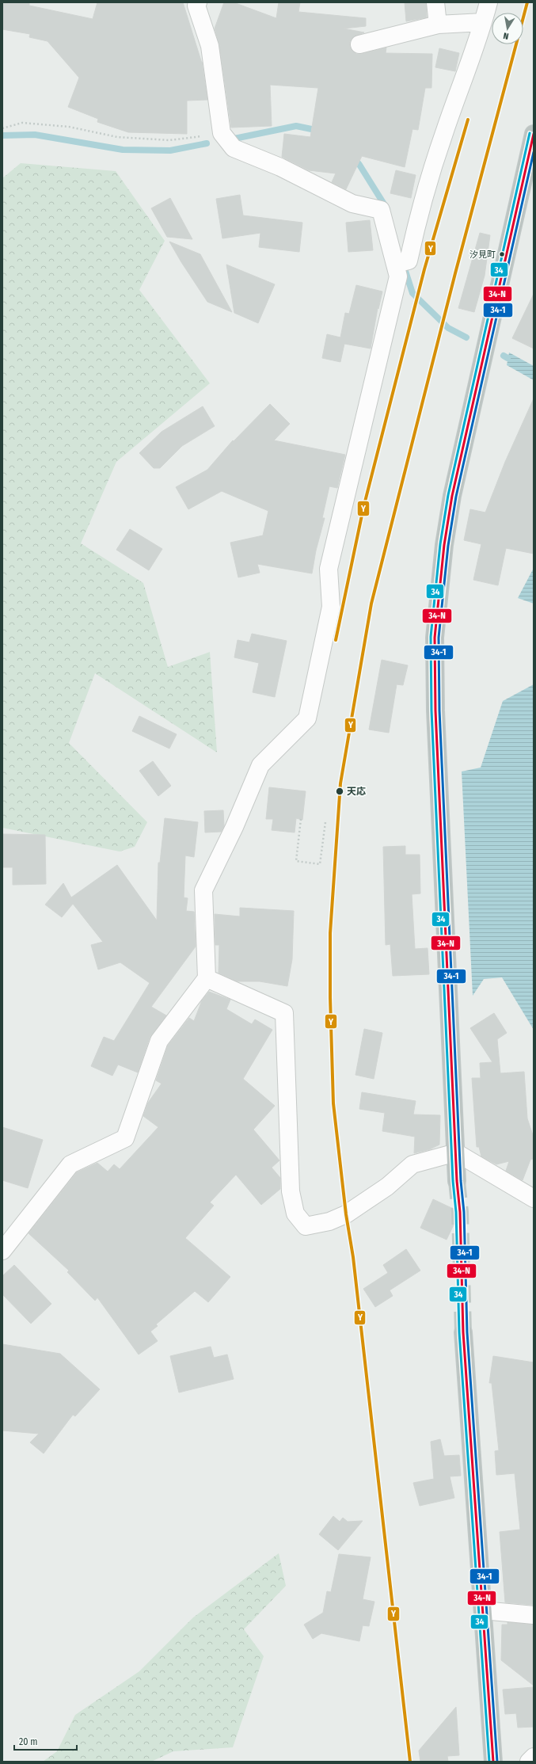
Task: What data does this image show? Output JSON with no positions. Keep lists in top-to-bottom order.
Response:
{
  "places": ["汐見町", "天応"],
  "lines": [
    "transit line Y",
    "transit line 34",
    "transit line 34-N",
    "transit line 34-1"
  ],
  "scale_bar": "20 m",
  "north": "bottom"
}
